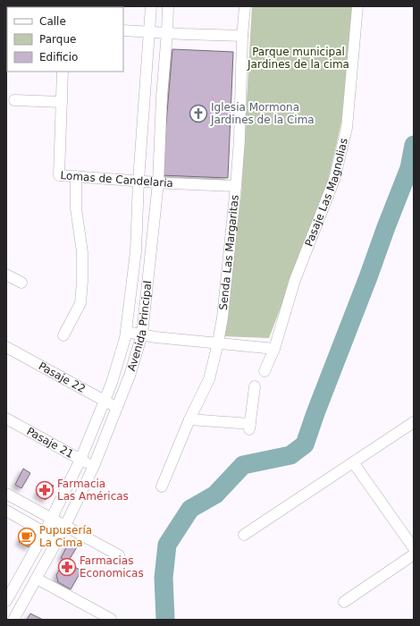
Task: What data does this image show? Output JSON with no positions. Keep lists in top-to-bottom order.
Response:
{
  "streets": {
    "street": [
      "Lomas de Candelaria",
      "Pasaje Las Magnolias",
      "Senda Las Margaritas",
      "Avenida Principal",
      "Pasaje 22",
      "Pasaje 21"
    ]
  },
  "crossings": [
    ["Lomas de Candelaria", "Senda Las Margaritas"],
    ["Lomas de Candelaria", "Avenida Principal"],
    ["Avenida Principal", "Pasaje 22"],
    ["Avenida Principal", "Pasaje 21"]
  ],
  "parks": ["Parque municipal Jardines de la cima"],
  "places": {
    "church": ["Iglesia Mormona Jardines de la Cima"],
    "pharmacy": ["Farmacia Las Américas", "Farmacias Economicas"],
    "cafe": ["Pupusería La Cima"]
  },
  "legend": ["Calle", "Parque", "Edificio"]
}
